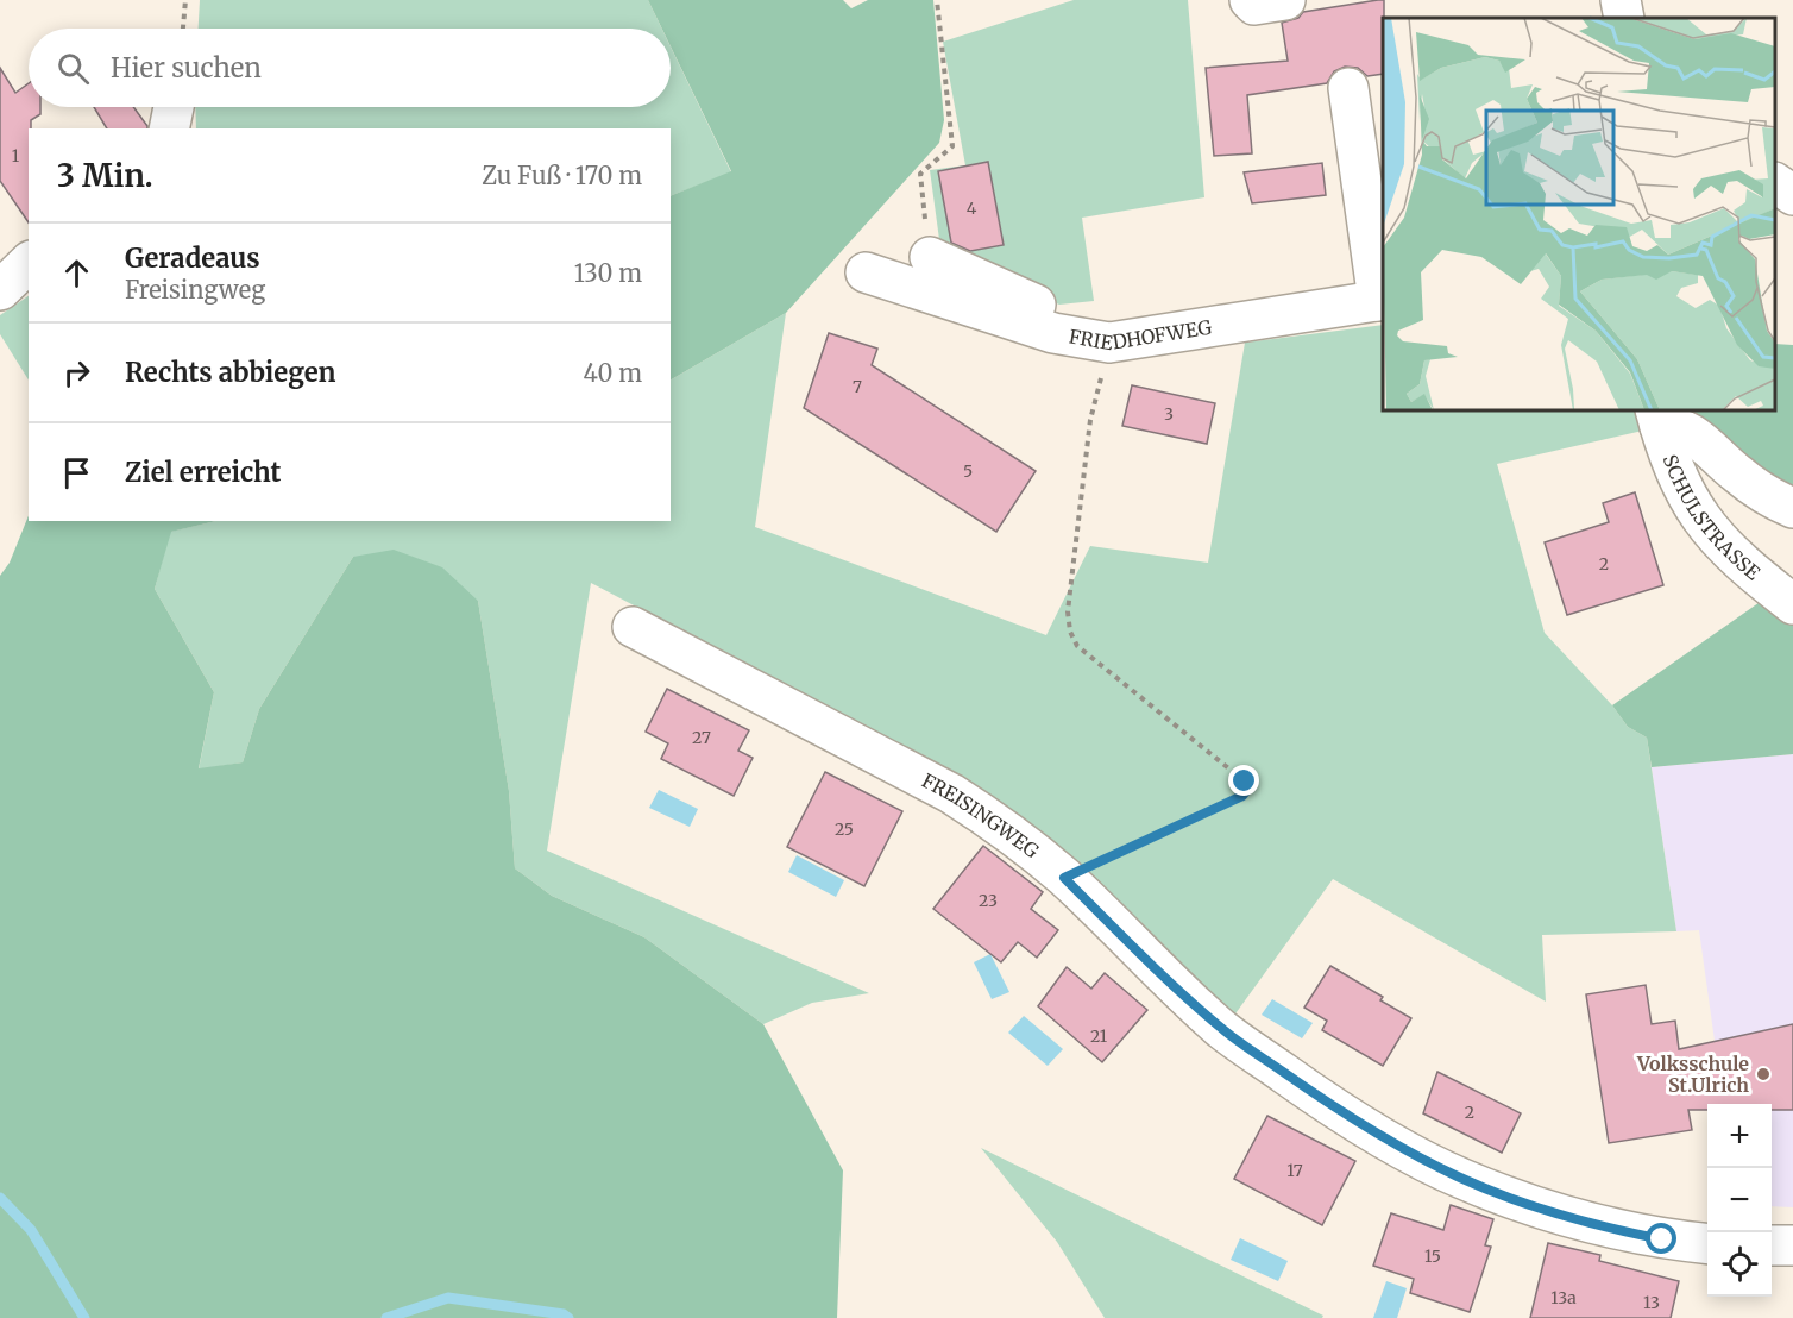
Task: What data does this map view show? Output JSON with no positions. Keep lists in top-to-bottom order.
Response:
{
  "streets": {
    "street": ["FRIEDHOFWEG", "SCHULSTRASSE", "FREISINGWEG"]
  },
  "places": ["Volksschule St.Ulrich"],
  "house_numbers": [
    "1",
    "4",
    "7",
    "3",
    "5",
    "2",
    "27",
    "25",
    "23",
    "21",
    "2",
    "17",
    "15",
    "13a",
    "13"
  ],
  "page": {
    "search": "Hier suchen",
    "heading": ["3 Min.", "Zu Fuß · 170 m"],
    "list": [
      ["Geradeaus", "Freisingweg", "130 m"],
      ["Rechts abbiegen", "40 m"],
      "Ziel erreicht"
    ],
    "map_buttons": ["+", "−"]
  }
}
